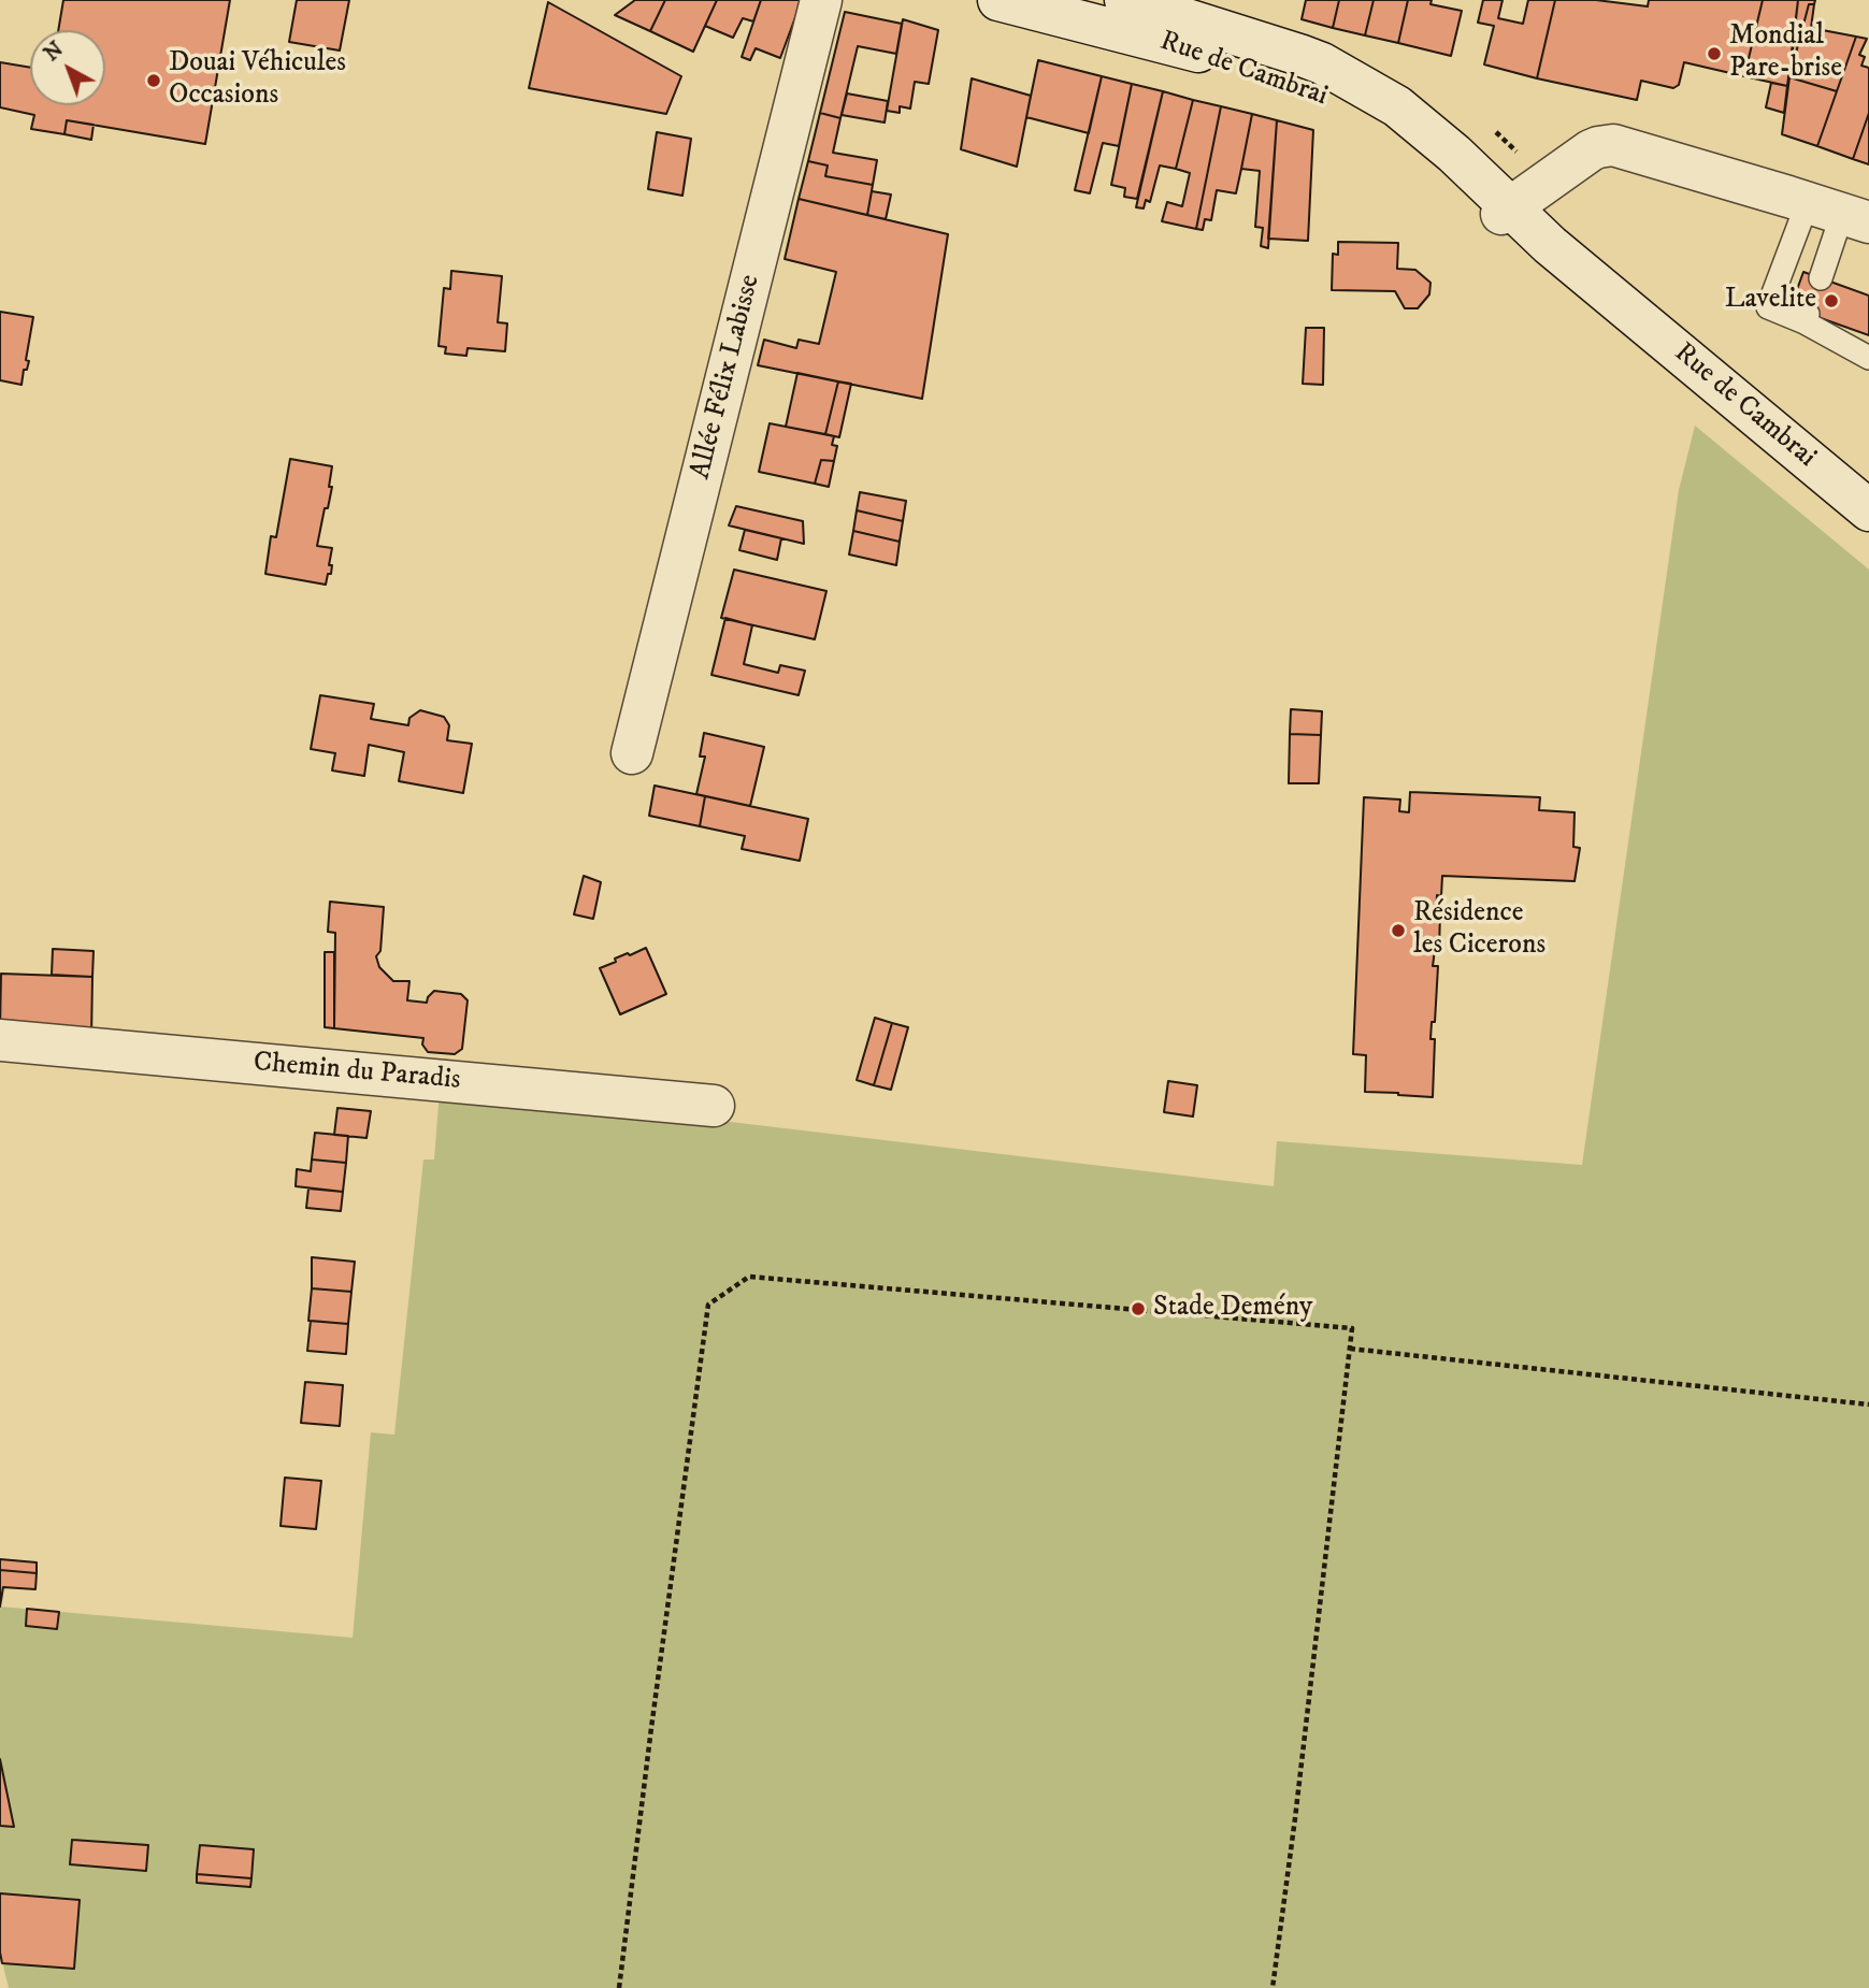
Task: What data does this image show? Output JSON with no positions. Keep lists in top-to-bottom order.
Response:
{
  "streets": {
    "street": ["Rue de Cambrai", "Allée Félix Labisse", "Chemin du Paradis"]
  },
  "places": [
    "Mondial Pare-brise",
    "Douai Véhicules Occasions",
    "Lavelite",
    "Résidence les Cicerons",
    "Stade Demény"
  ],
  "north": "top left"
}
